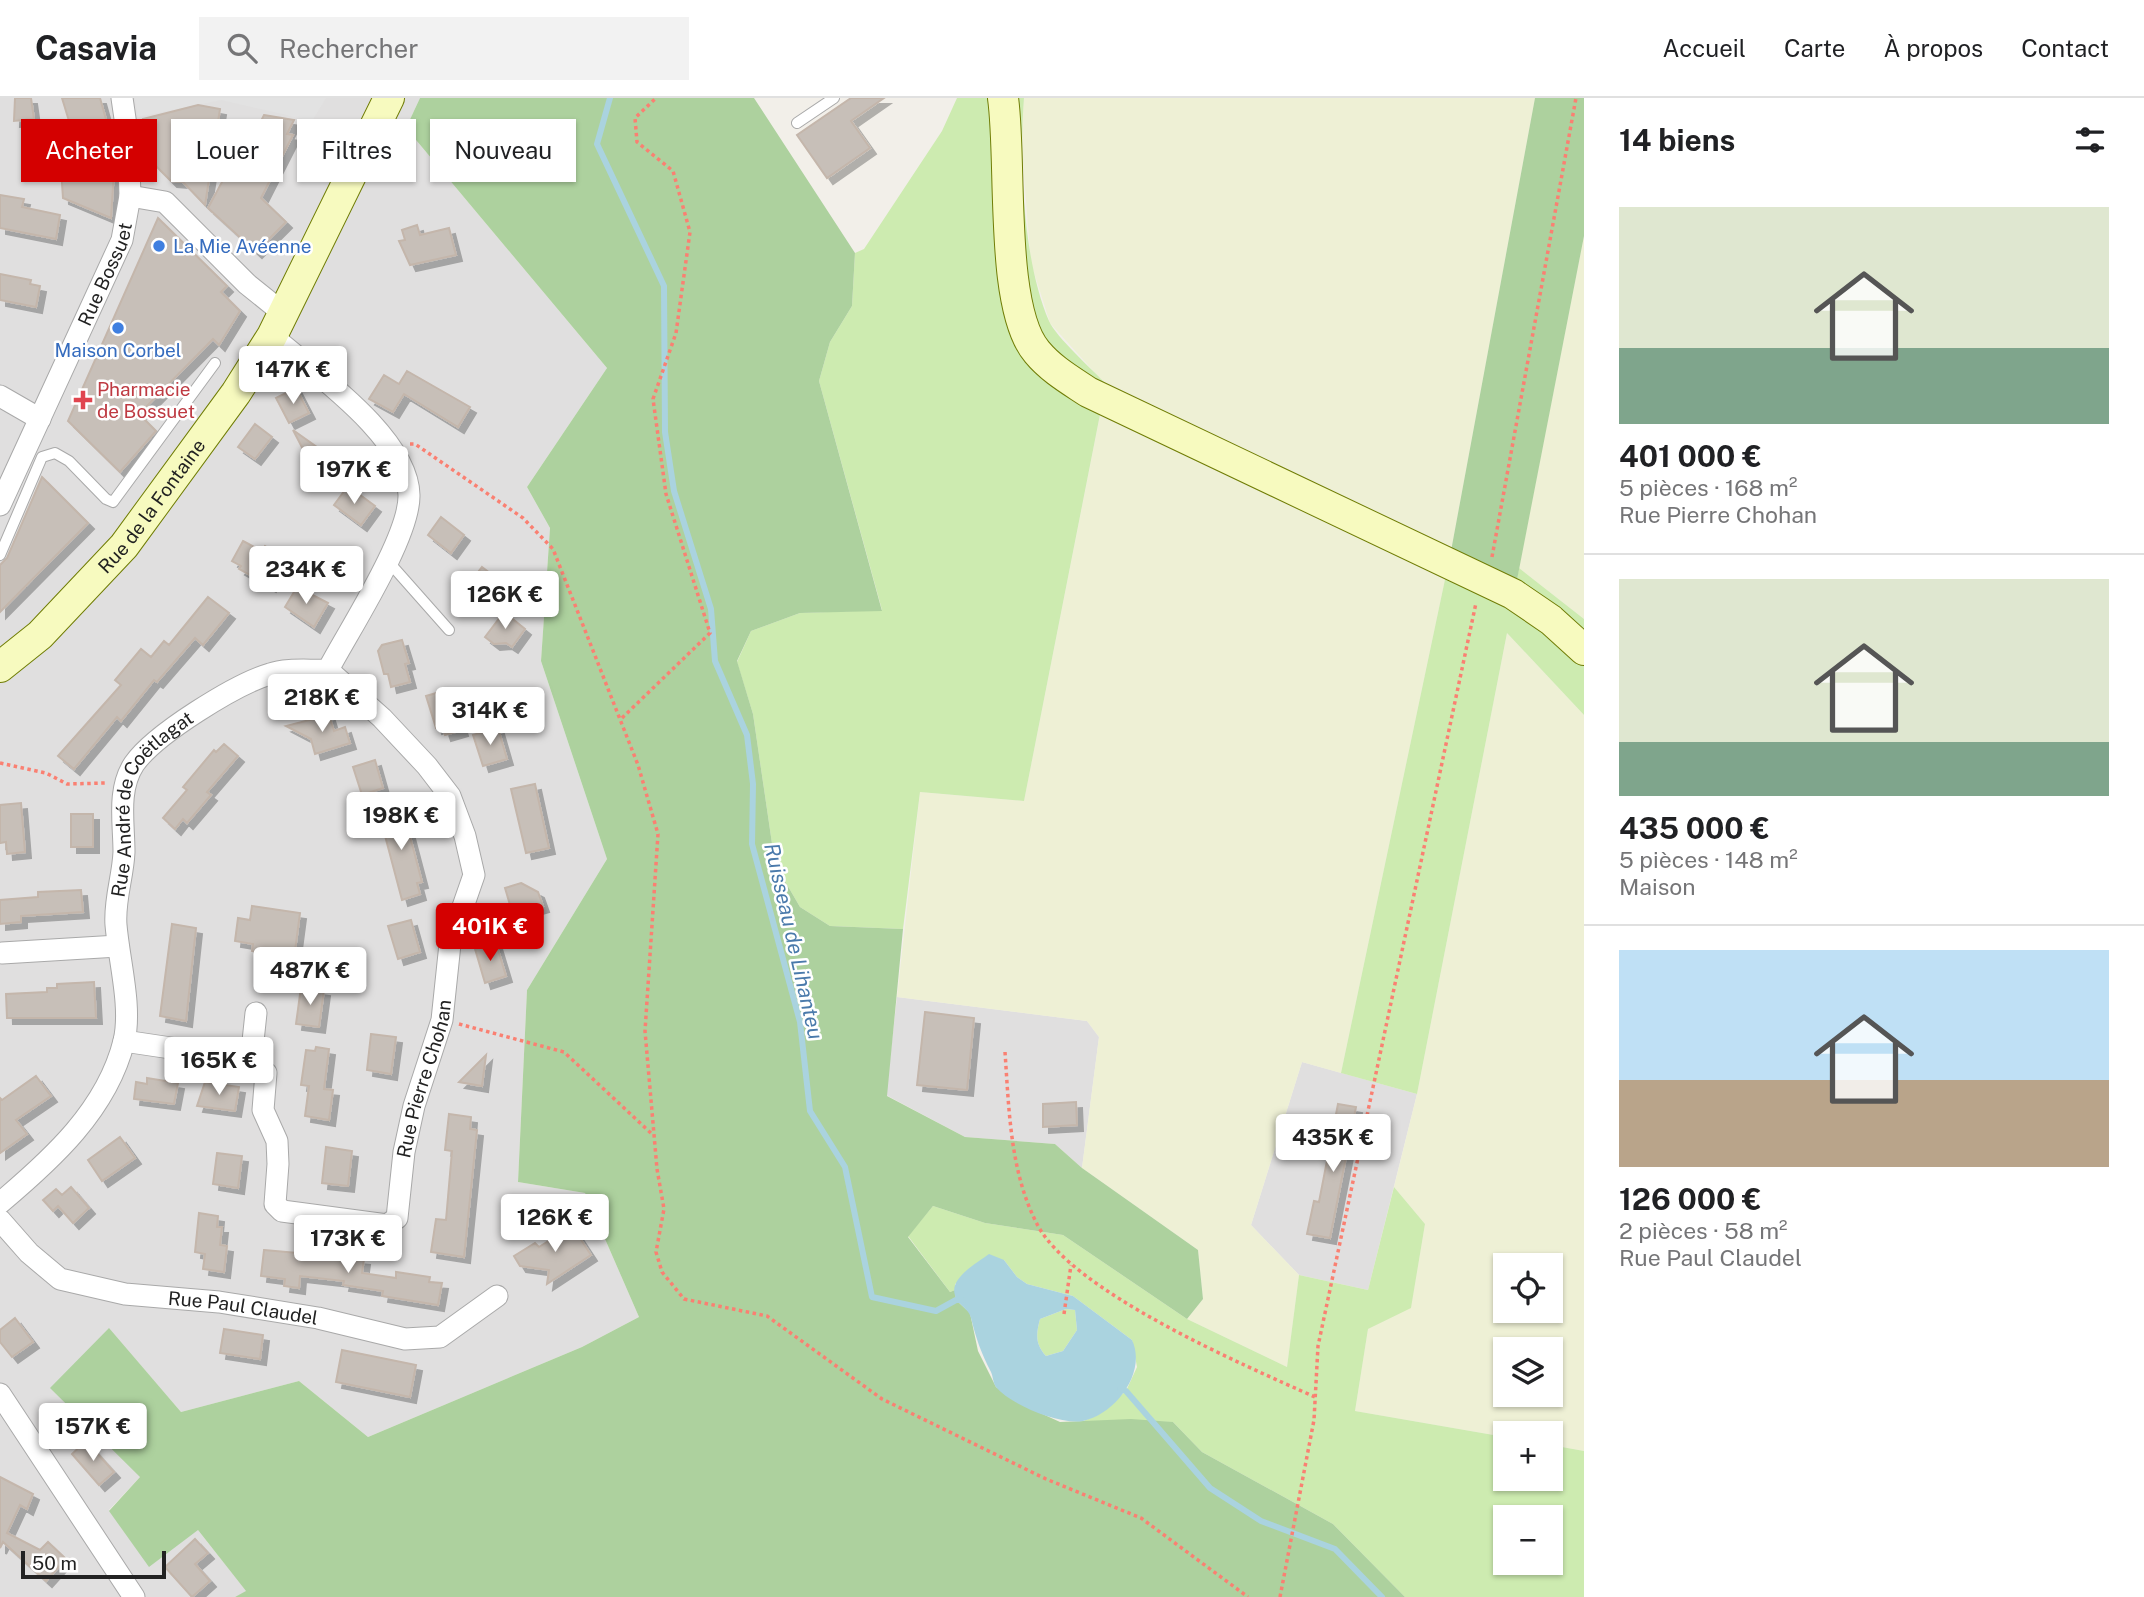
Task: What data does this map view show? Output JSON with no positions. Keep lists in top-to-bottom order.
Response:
{
  "streets": {
    "main road": ["Rue de la Fontaine"],
    "street": [
      "Rue Bossuet",
      "Rue André de Coëtlagat",
      "Rue Pierre Chohan",
      "Rue Paul Claudel"
    ]
  },
  "crossings": [
    ["Rue André de Coëtlagat", "Rue Pierre Chohan"]
  ],
  "water": ["Ruisseau de Lihanteu"],
  "places": {
    "other": ["La Mie Avéenne", "Maison Corbel"],
    "health": ["Pharmacie de Bossuet"]
  },
  "scale_bar": "50 m",
  "page": {
    "header": "Casavia",
    "search": "Rechercher",
    "nav": [
      "Accueil",
      "Carte",
      "À propos",
      "Contact"
    ],
    "heading": "14 biens",
    "chip": [
      "Acheter",
      "Louer",
      "Filtres",
      "Nouveau"
    ],
    "list": [
      {
        "name": "401 000 €",
        "note": "5 pièces · 168 m² · Rue Pierre Chohan"
      },
      {
        "name": "435 000 €",
        "note": "5 pièces · 148 m² · Maison"
      },
      {
        "name": "126 000 €",
        "note": "2 pièces · 58 m² · Rue Paul Claudel"
      }
    ],
    "price": [
      "147K €",
      "197K €",
      "234K €",
      "126K €",
      "218K €",
      "314K €",
      "198K €",
      "401K €",
      "487K €",
      "165K €",
      "435K €",
      "126K €",
      "173K €",
      "157K €"
    ],
    "map_buttons": ["+", "−"],
    "scale": "50 m"
  }
}
